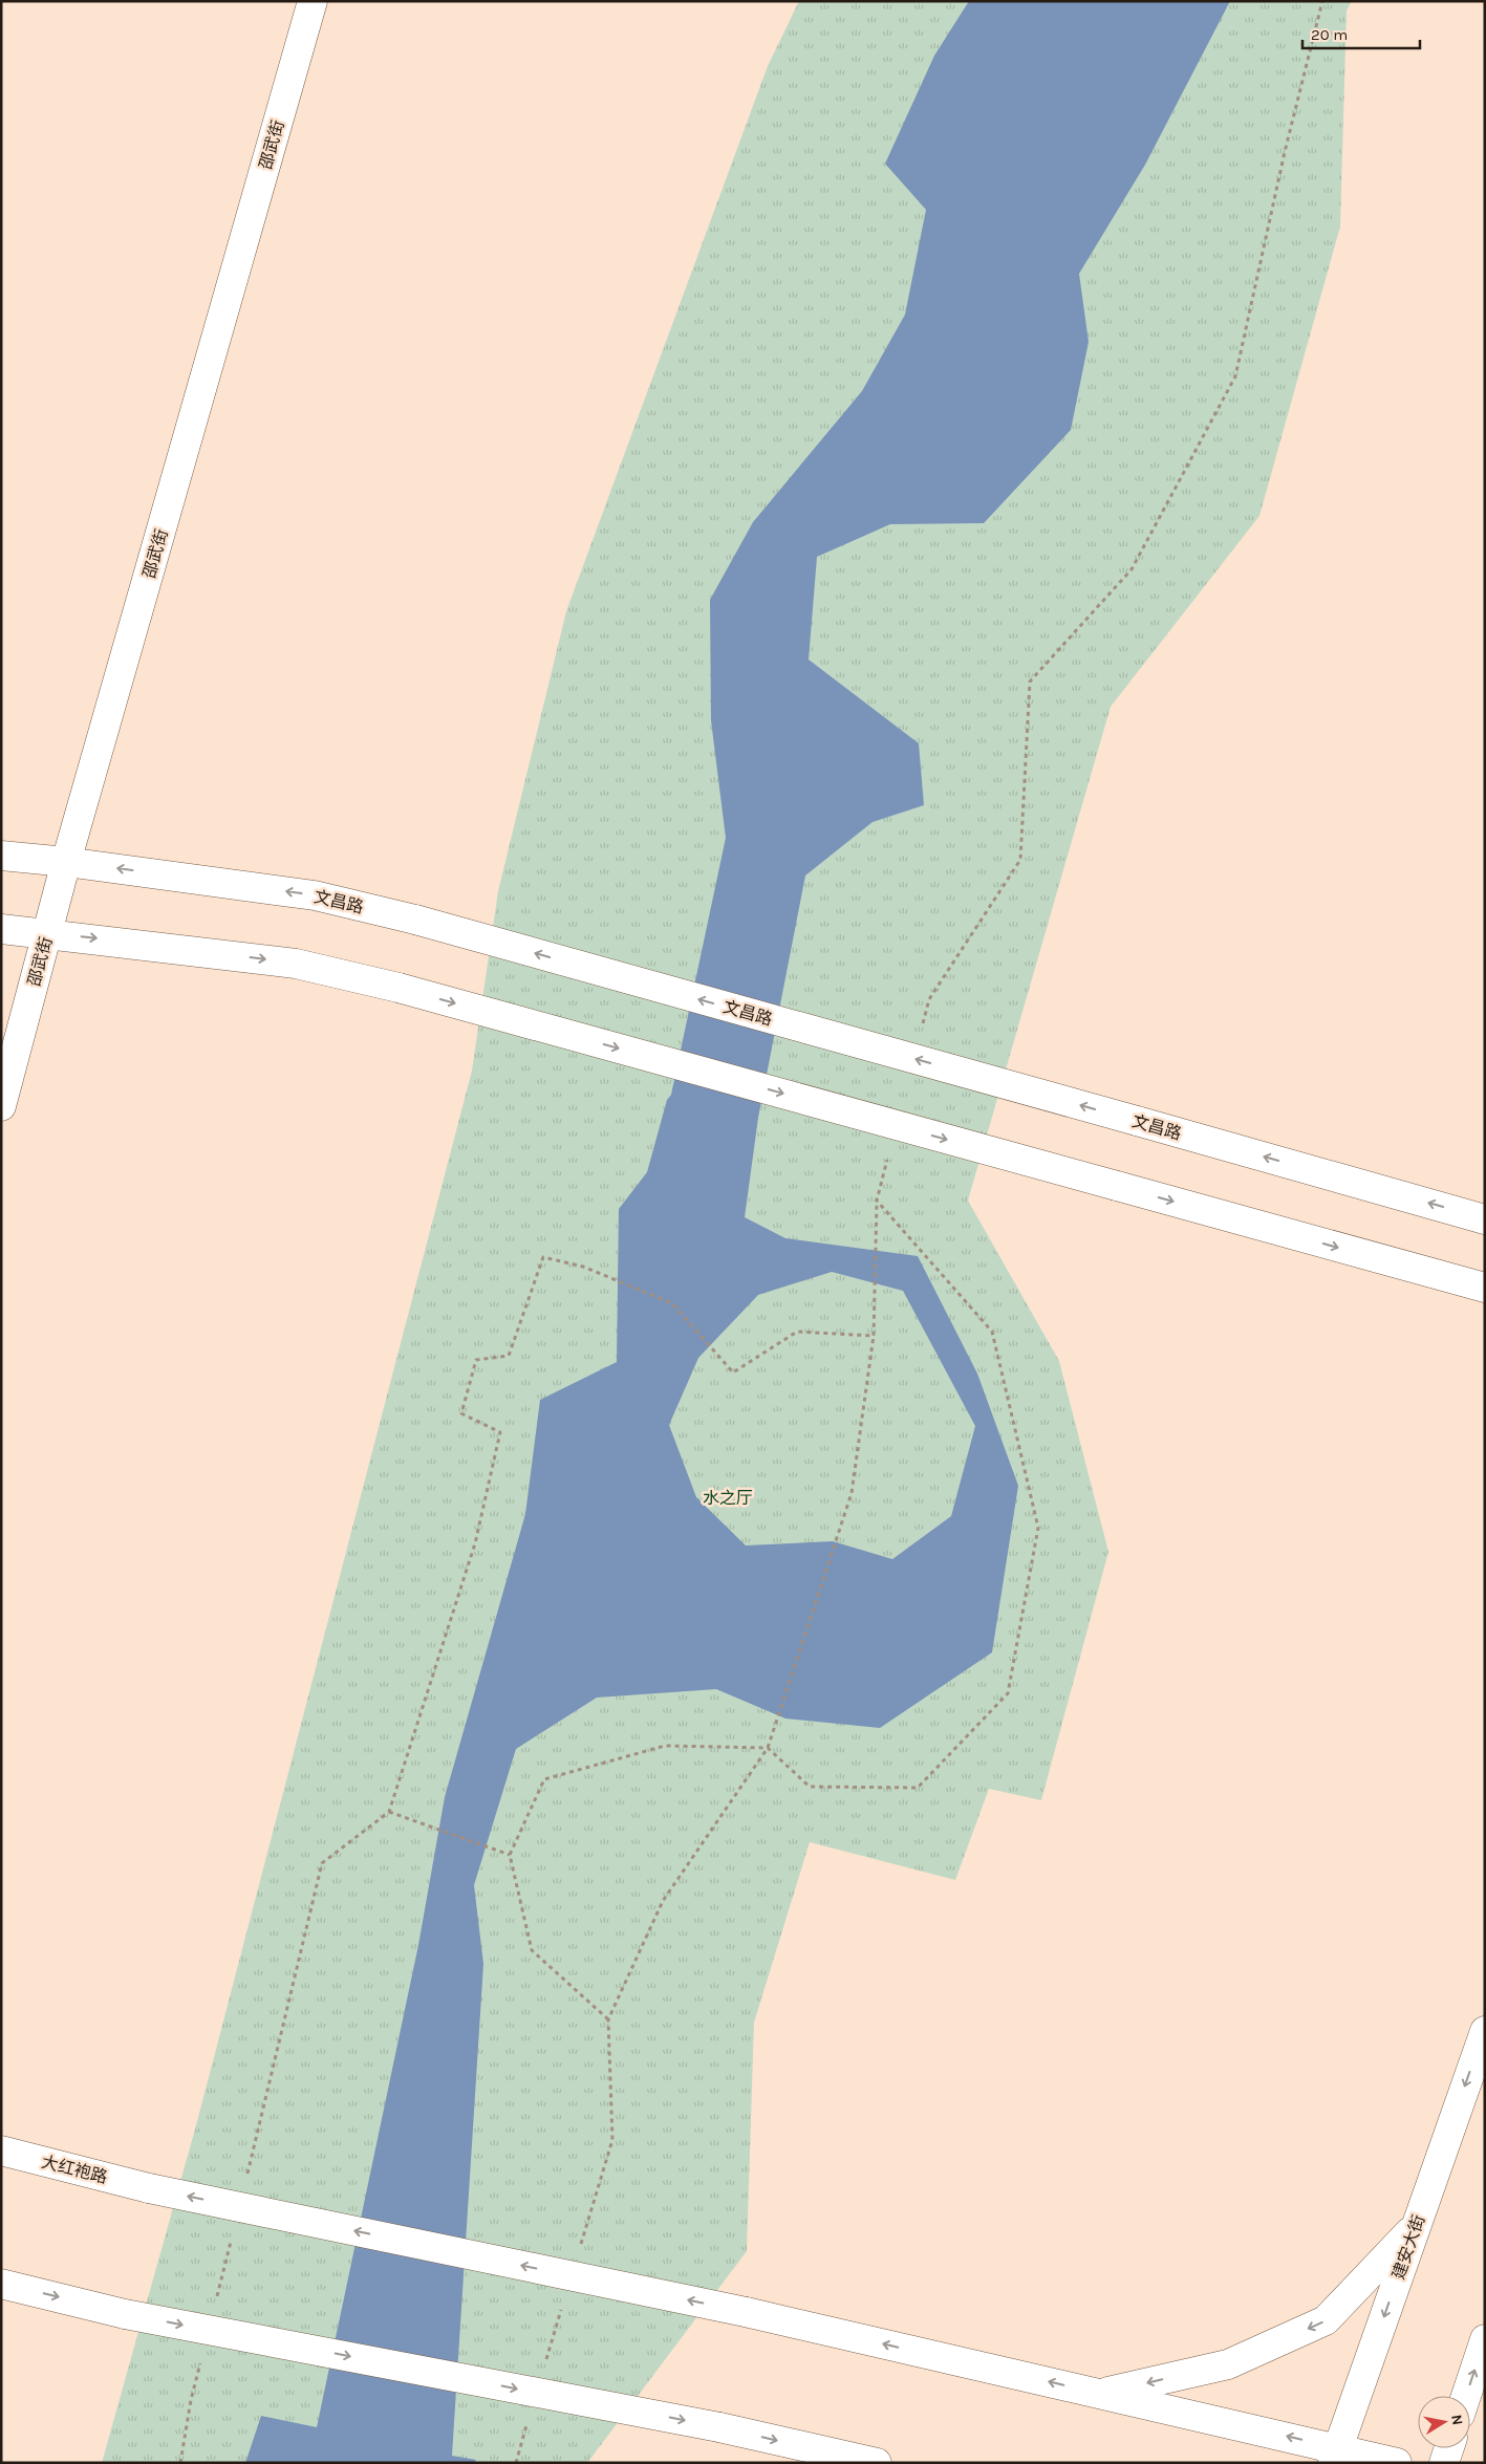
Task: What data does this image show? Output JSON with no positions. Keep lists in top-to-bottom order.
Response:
{
  "streets": {
    "street": [
      "邵武街",
      "文昌路",
      "大红袍路",
      "建安大街"
    ]
  },
  "crossings": [
    ["邵武街", "文昌路"],
    ["大红袍路", "建安大街"]
  ],
  "one_way": ["建安大街"],
  "parks": ["水之厅"],
  "scale_bar": "20 m",
  "north": "right"
}
